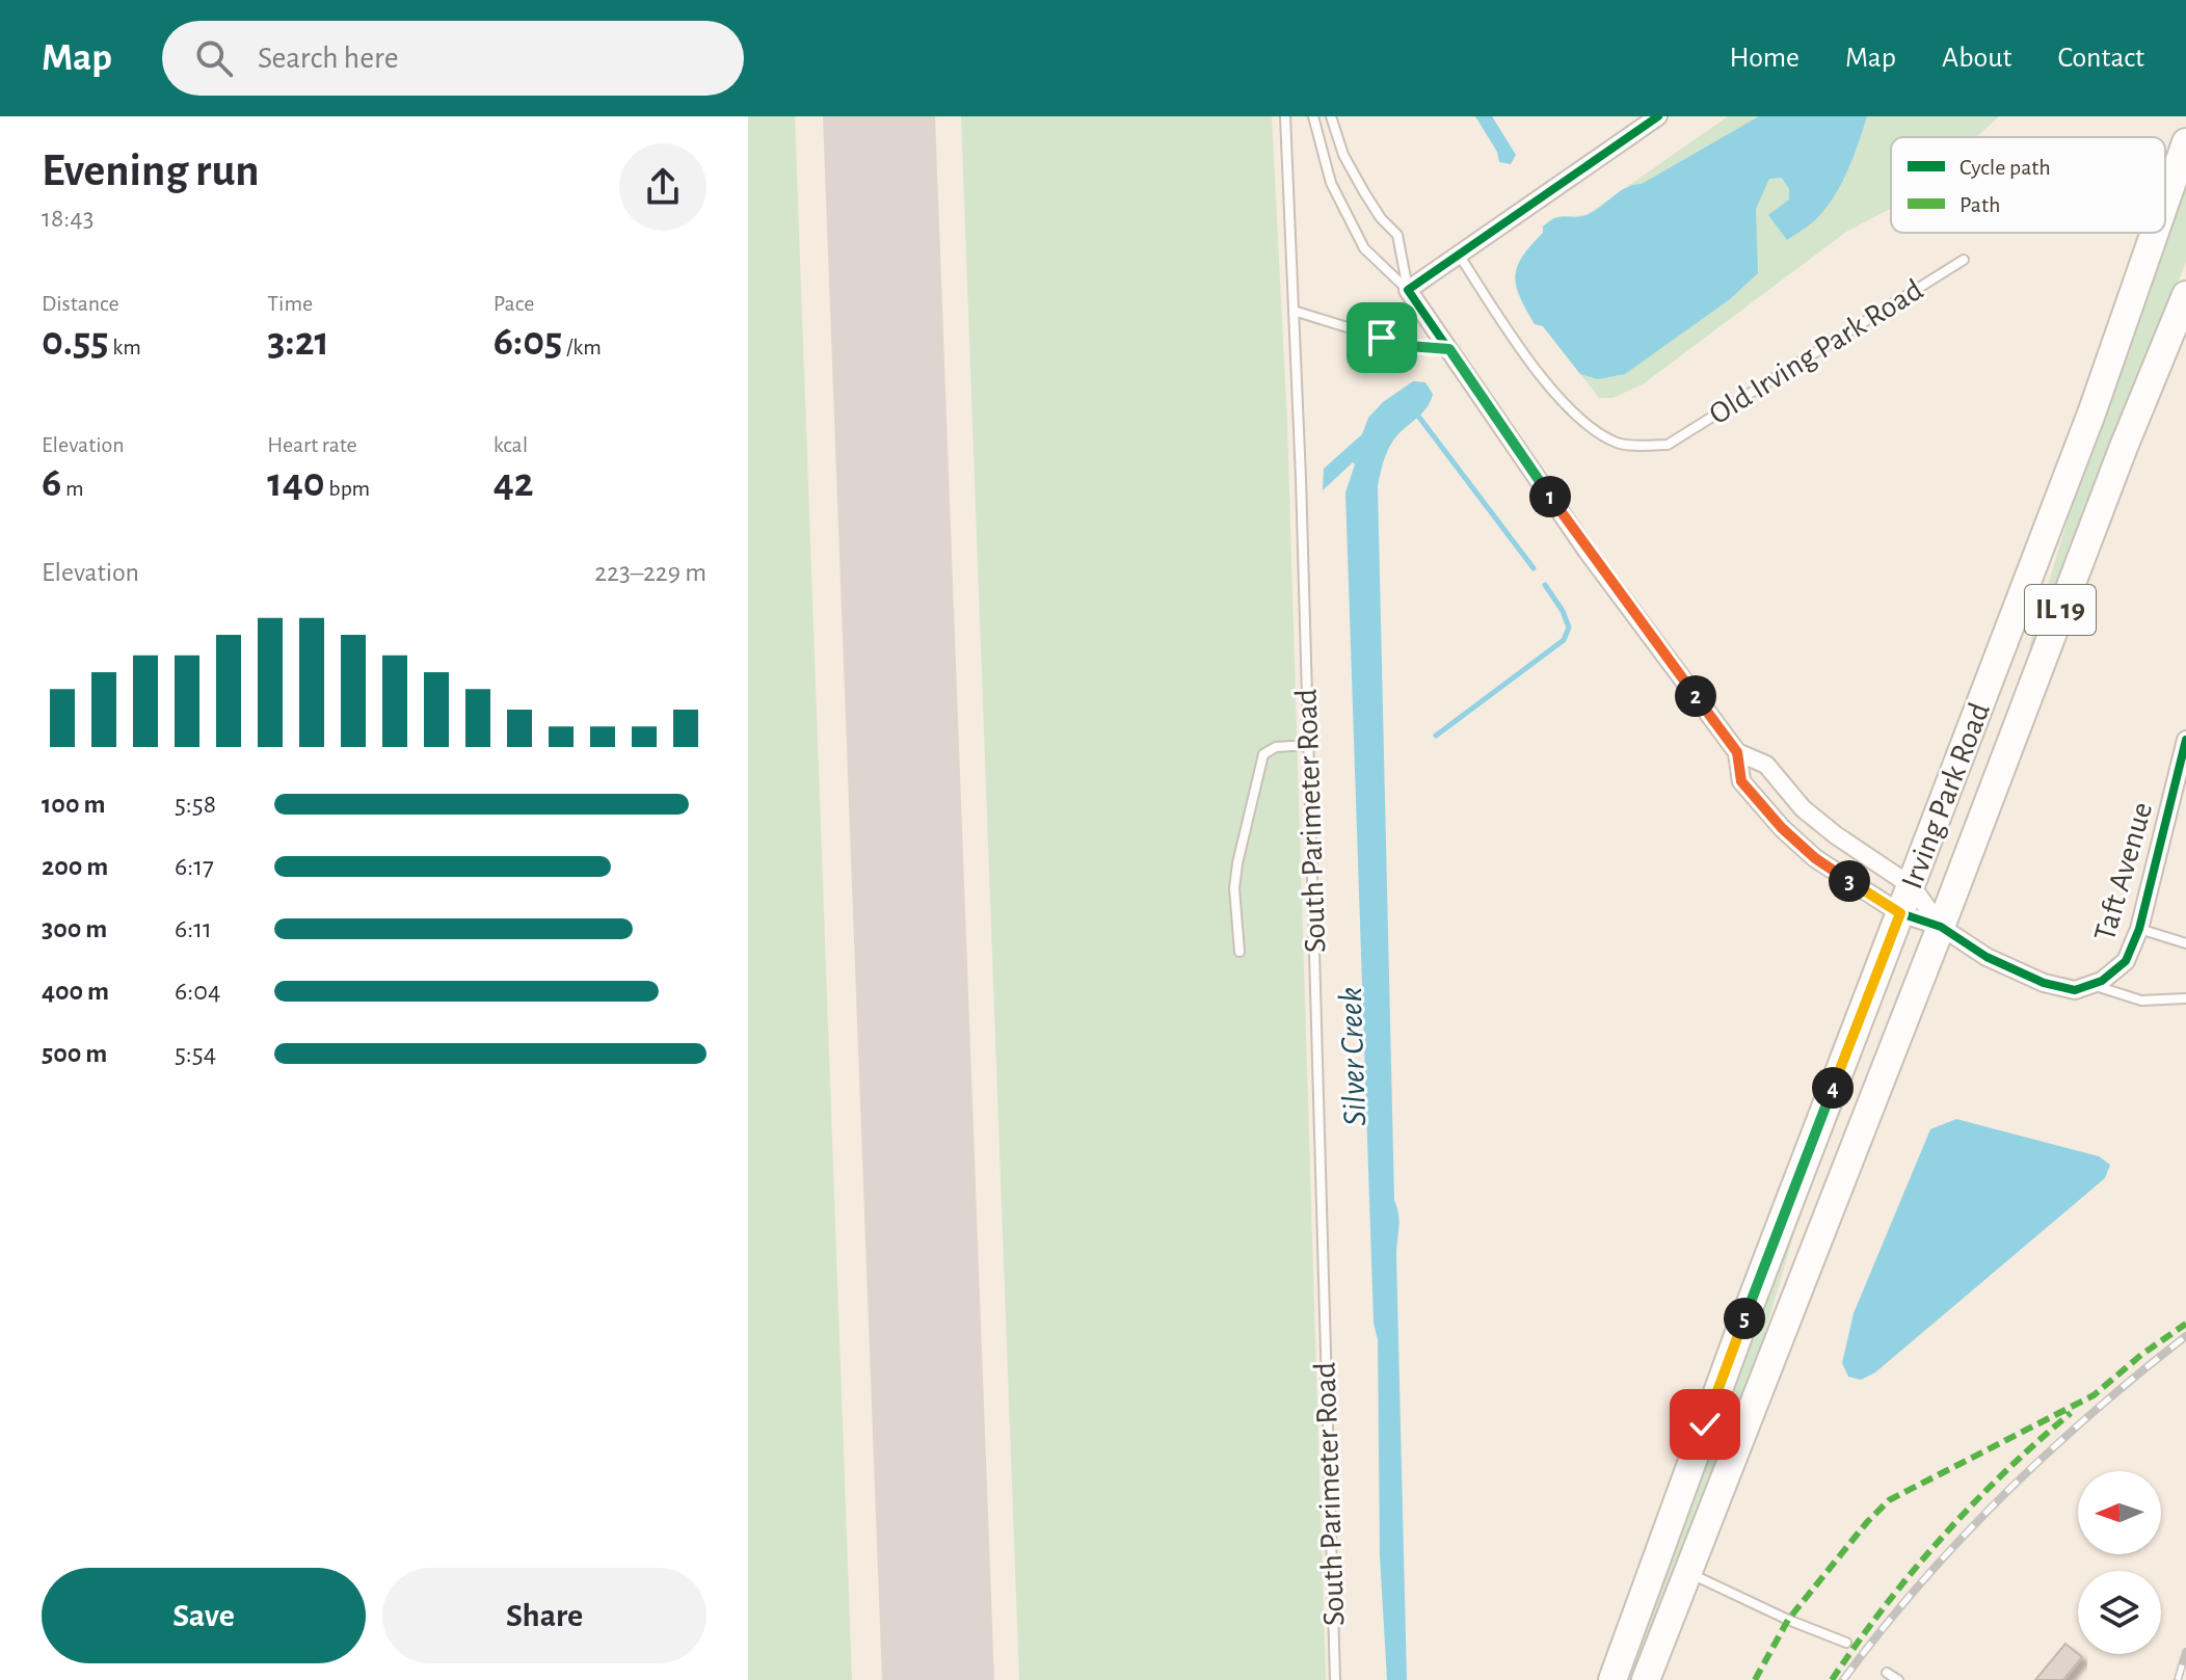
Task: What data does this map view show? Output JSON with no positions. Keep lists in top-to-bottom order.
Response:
{
  "streets": {
    "main road": ["IL 19", "Irving Park Road"],
    "street": ["Taft Avenue"],
    "lane": ["Old Irving Park Road", "South Parimeter Road"]
  },
  "crossings": [
    ["Irving Park Road", "Taft Avenue"]
  ],
  "water": ["Silver Creek"],
  "legend": ["Cycle path", "Path"],
  "north": "left",
  "page": {
    "header": "Map",
    "search": "Search here",
    "nav": [
      "Home",
      "Map",
      "About",
      "Contact"
    ],
    "heading": ["Evening run", "18:43"],
    "stats": [
      ["Distance", "0.55 km"],
      ["Time", "3:21"],
      ["Pace", "6:05 /km"],
      ["Elevation", "6 m"],
      ["Heart rate", "140 bpm"],
      ["kcal", "42"]
    ],
    "pins": [
      "1",
      "2",
      "3",
      "4",
      "5"
    ],
    "chart": ["Elevation", "223–229 m"],
    "list": [
      {
        "name": "100 m",
        "note": "5:58"
      },
      {
        "name": "200 m",
        "note": "6:17"
      },
      {
        "name": "300 m",
        "note": "6:11"
      },
      {
        "name": "400 m",
        "note": "6:04"
      },
      {
        "name": "500 m",
        "note": "5:54"
      }
    ],
    "buttons": ["Save", "Share"]
  }
}
